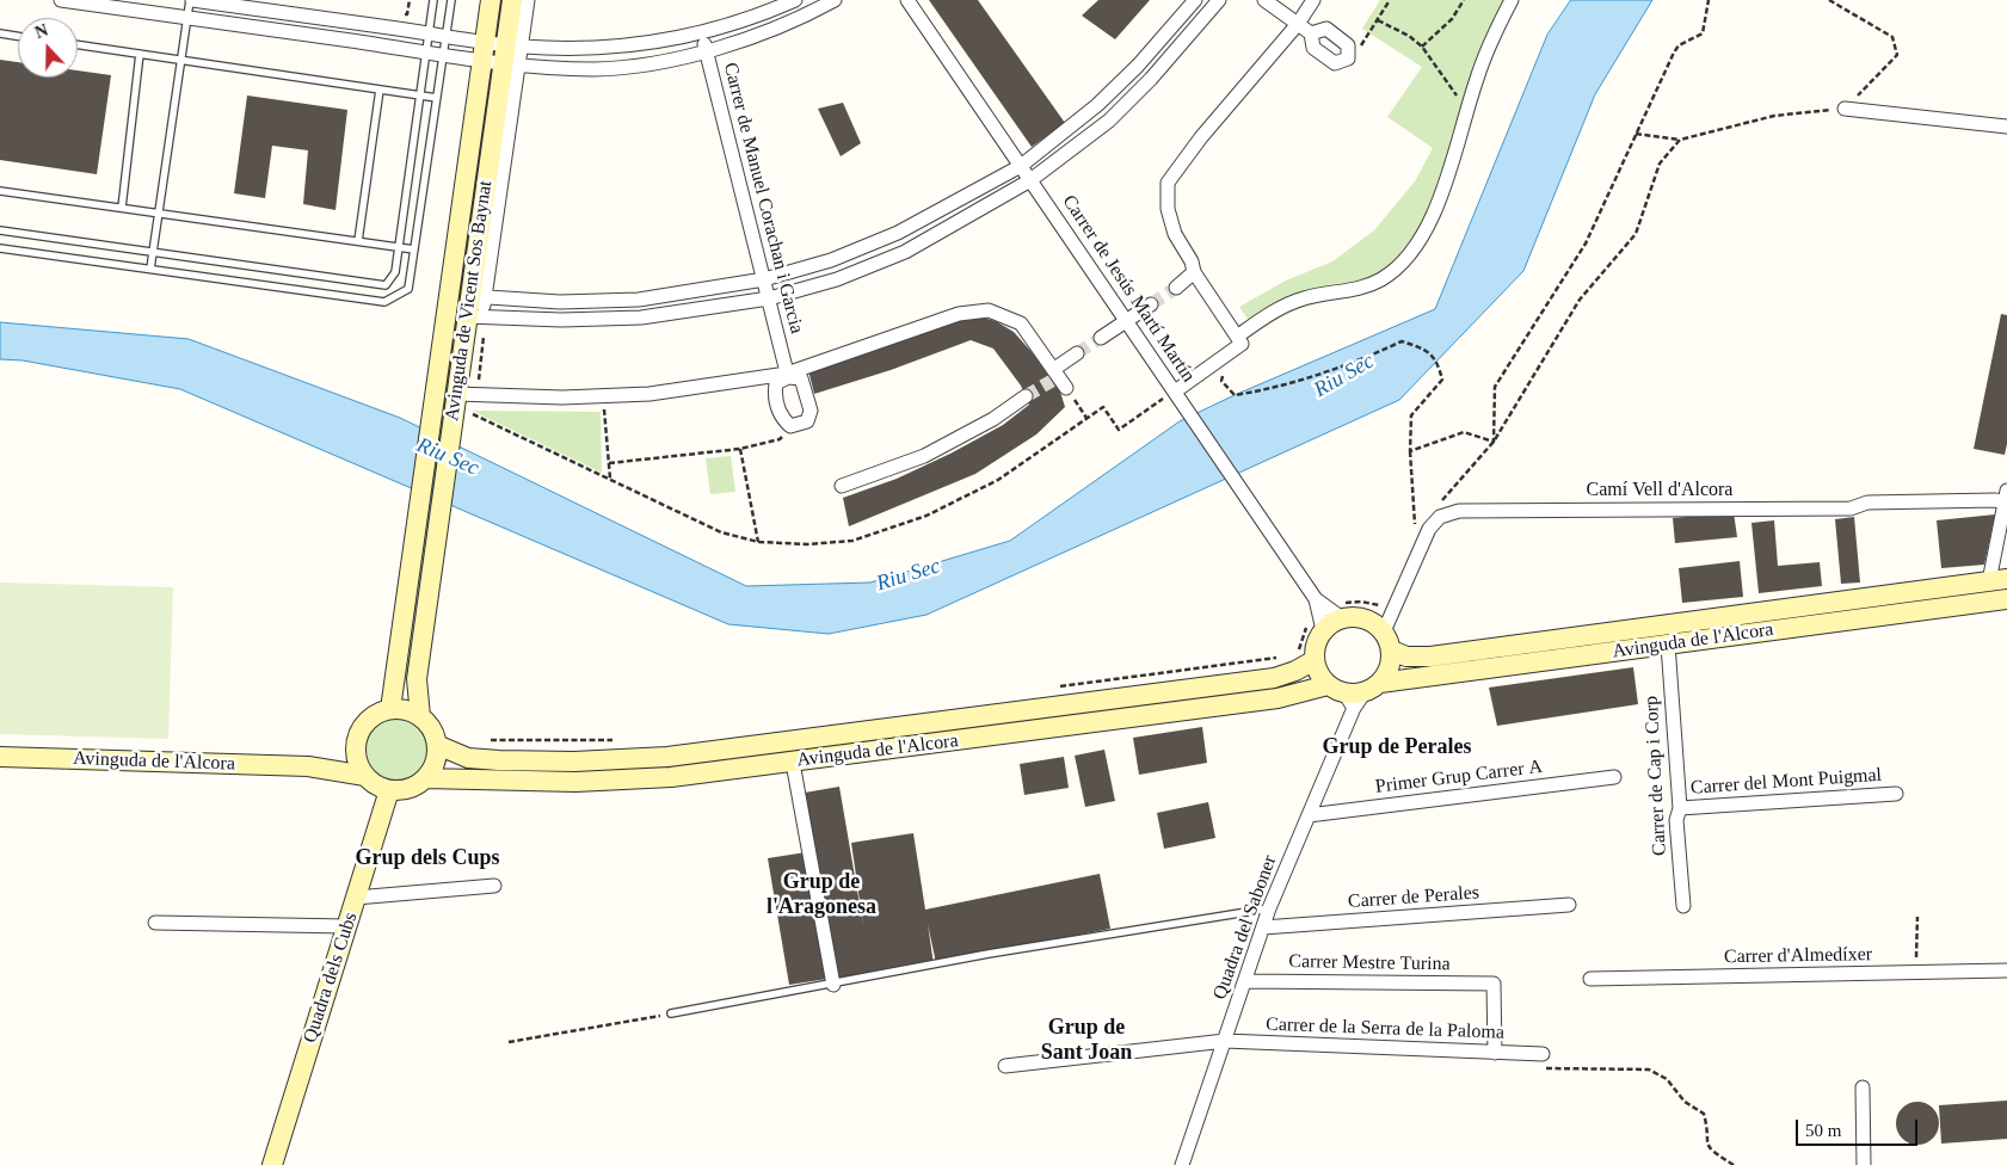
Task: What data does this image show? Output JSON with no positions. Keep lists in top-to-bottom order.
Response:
{
  "streets": {
    "main road": ["Avinguda de Vicent Sos Baynat", "Avinguda de l'Alcora", "Quadra dels Cubs"],
    "street": [
      "Carrer de Manuel Corachan i Garcia",
      "Carrer de Jesús Martí Martín",
      "Camí Vell d'Alcora",
      "Carrer de Cap i Corp",
      "Primer Grup Carrer A",
      "Carrer del Mont Puigmal",
      "Carrer de Perales",
      "Quadra del Saboner",
      "Carrer d'Almedíxer",
      "Carrer Mestre Turina",
      "Carrer de la Serra de la Paloma"
    ]
  },
  "crossings": [
    ["Carrer de Jesús Martí Martín", "Avinguda de l'Alcora"],
    ["Carrer de Jesús Martí Martín", "Quadra del Saboner"],
    ["Avinguda de Vicent Sos Baynat", "Avinguda de l'Alcora"],
    ["Avinguda de Vicent Sos Baynat", "Quadra dels Cubs"],
    ["Avinguda de l'Alcora", "Carrer de Cap i Corp"],
    ["Avinguda de l'Alcora", "Quadra del Saboner"],
    ["Avinguda de l'Alcora", "Quadra dels Cubs"],
    ["Carrer de Cap i Corp", "Carrer del Mont Puigmal"],
    ["Primer Grup Carrer A", "Quadra del Saboner"],
    ["Carrer de Perales", "Quadra del Saboner"],
    ["Quadra del Saboner", "Carrer Mestre Turina"],
    ["Quadra del Saboner", "Carrer de la Serra de la Paloma"],
    ["Carrer Mestre Turina", "Carrer de la Serra de la Paloma"]
  ],
  "districts": [
    "Grup de Perales",
    "Grup dels Cups",
    "Grup de l'Aragonesa",
    "Grup de Sant Joan"
  ],
  "water": ["Riu Sec"],
  "scale_bar": "50 m",
  "north": "top"
}
